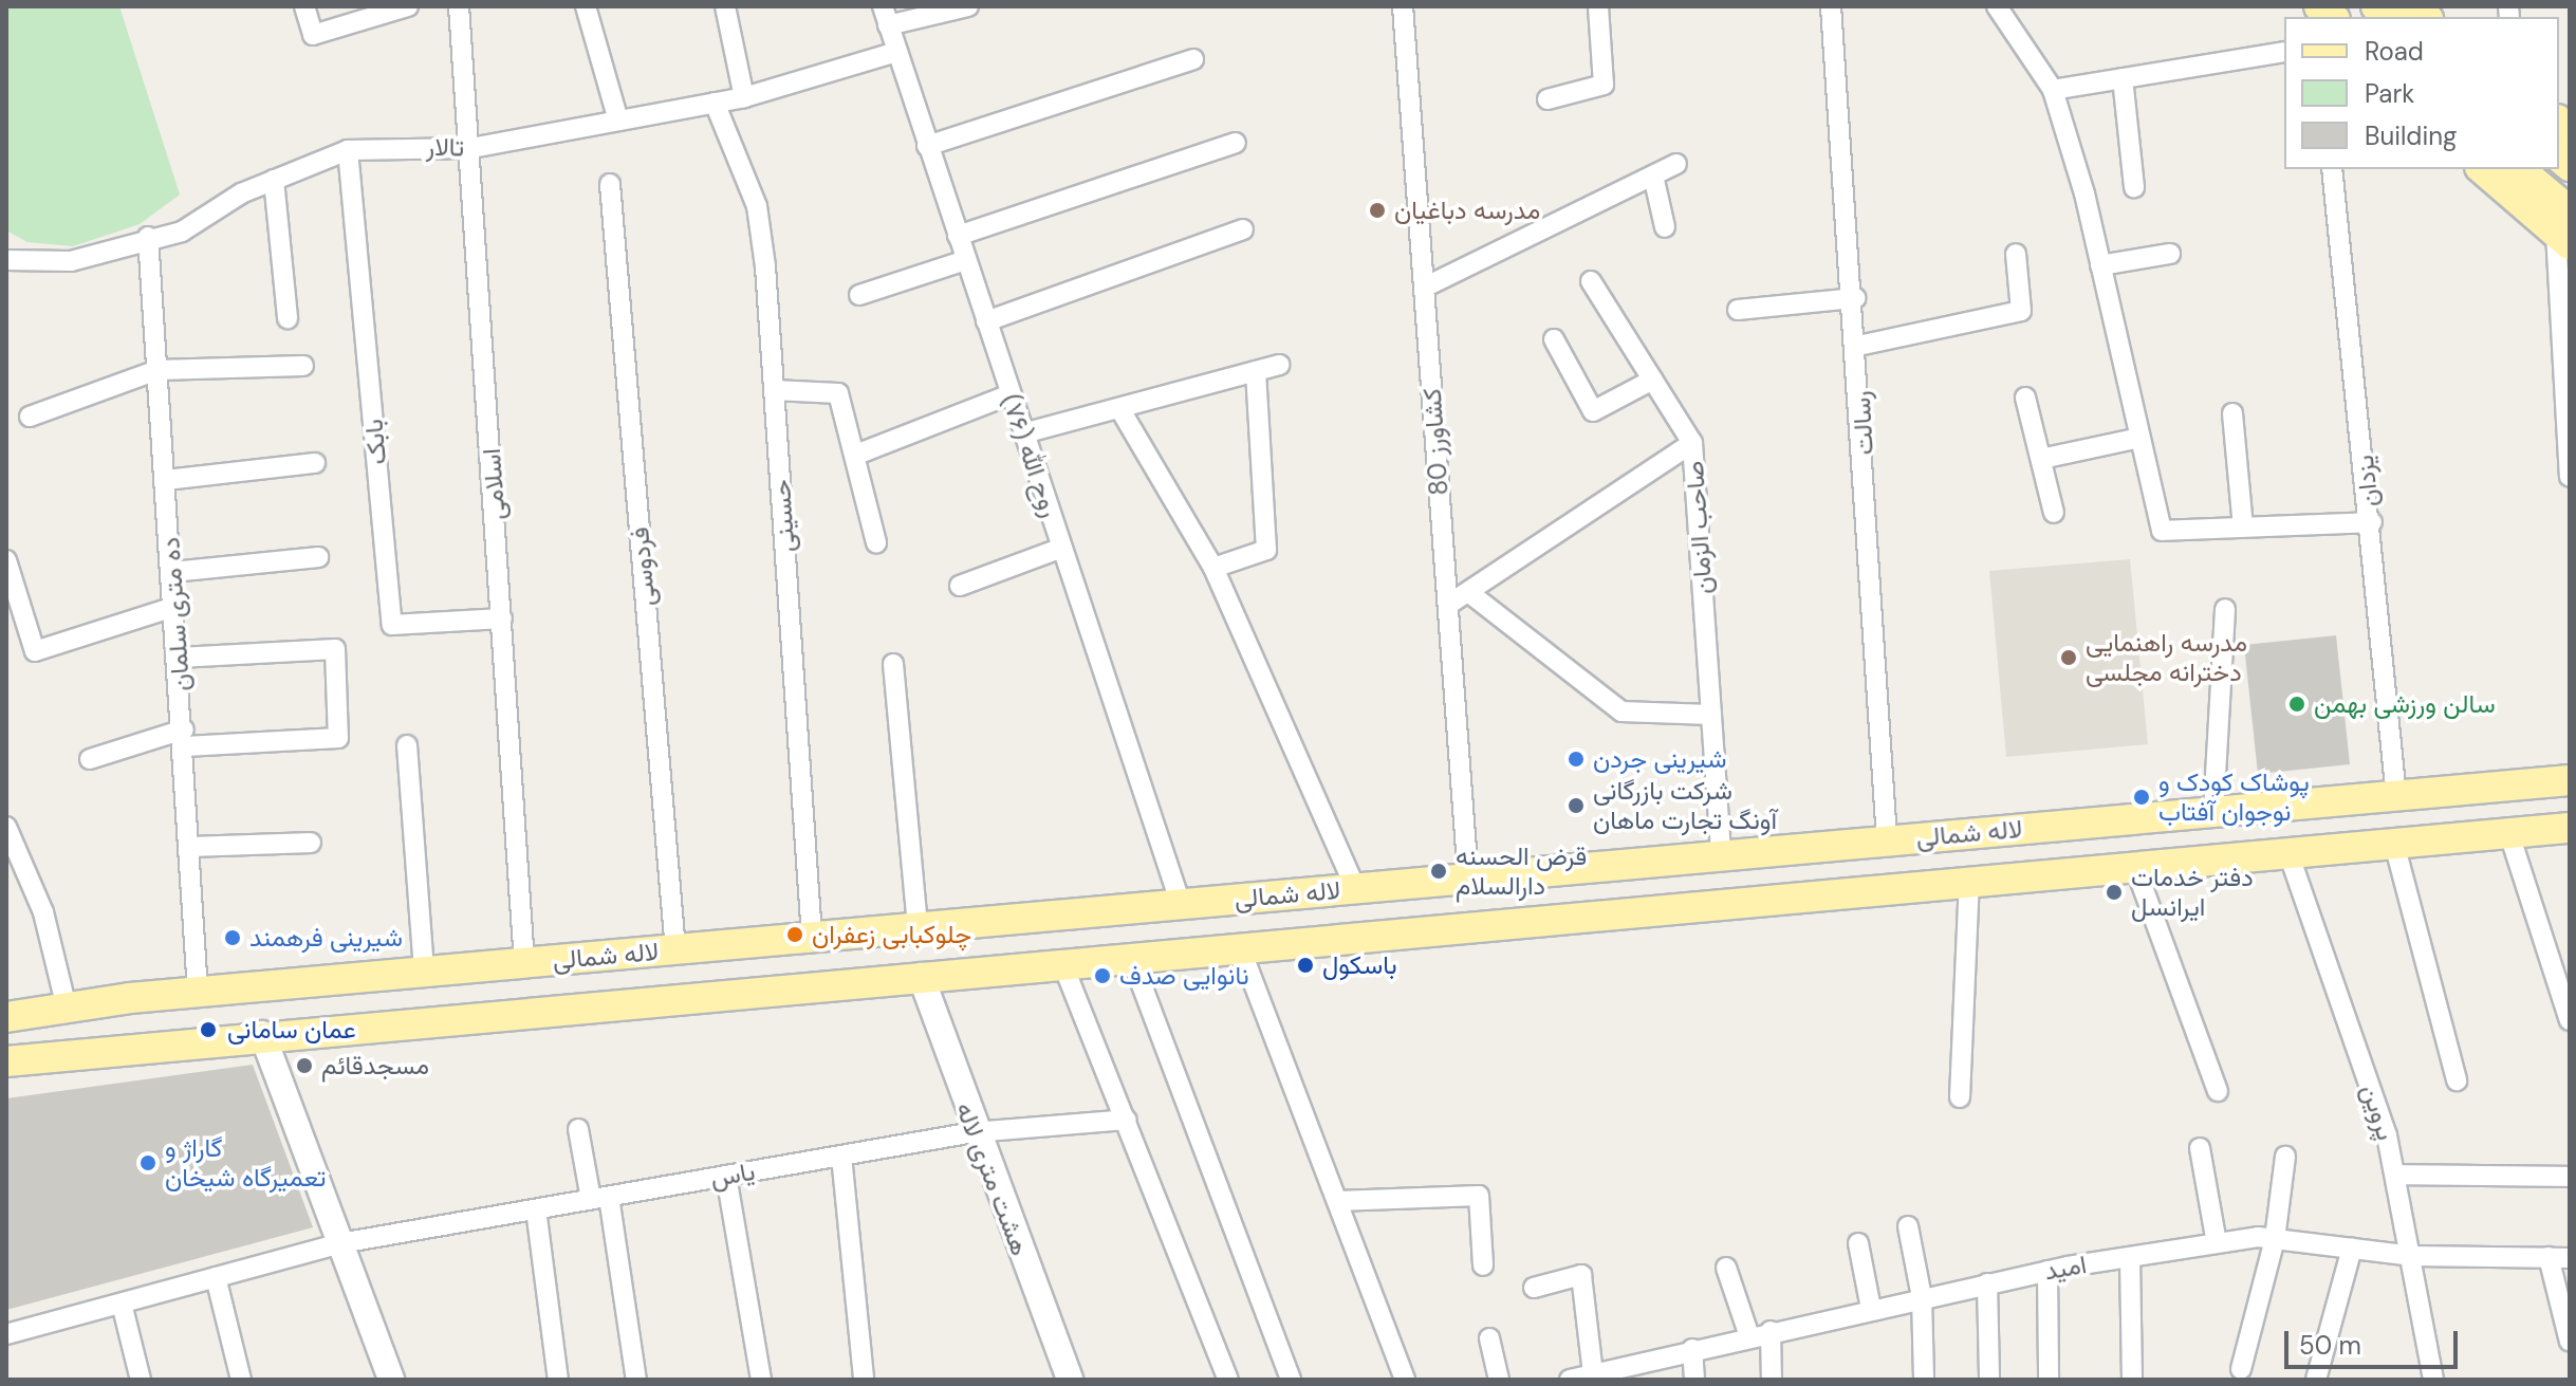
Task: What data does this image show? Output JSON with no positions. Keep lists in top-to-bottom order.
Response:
{
  "streets": {
    "main road": ["لاله شمالی"],
    "street": [
      "تالار",
      "رسالت",
      "بابک",
      "کشاورز 80",
      "روح الله (۷۶)",
      "یزدان",
      "اسلامی",
      "حسینی",
      "صاحب الزمان",
      "فردوسی",
      "ده متری سلمان",
      "پروین",
      "یاس",
      "هشت متری لاله",
      "امید"
    ]
  },
  "crossings": [
    ["تالار", "بابک"],
    ["تالار", "روح الله (۷۶)"],
    ["تالار", "اسلامی"],
    ["تالار", "حسینی"],
    ["تالار", "ده متری سلمان"],
    ["رسالت", "لاله شمالی"],
    ["بابک", "اسلامی"],
    ["کشاورز 80", "صاحب الزمان"],
    ["کشاورز 80", "لاله شمالی"],
    ["روح الله (۷۶)", "لاله شمالی"],
    ["یزدان", "لاله شمالی"],
    ["اسلامی", "لاله شمالی"],
    ["حسینی", "لاله شمالی"],
    ["صاحب الزمان", "لاله شمالی"],
    ["فردوسی", "لاله شمالی"],
    ["ده متری سلمان", "لاله شمالی"],
    ["لاله شمالی", "پروین"],
    ["لاله شمالی", "هشت متری لاله"],
    ["پروین", "امید"],
    ["یاس", "هشت متری لاله"]
  ],
  "places": [
    "مدرسه دباغیان",
    "مدرسه راهنمایی دخترانه مجلسی",
    "سالن ورزشی بهمن",
    "شیرینی جردن",
    "پوشاک کودک و نوجوان آفتاب",
    "شرکت بازرگانی آونگ تجارت ماهان",
    "قرض الحسنه دارالسلام",
    "دفتر خدمات ایرانسل",
    "چلوکبابی زعفران",
    "شیرینی فرهمند",
    "باسکول",
    "نانوایی صدف",
    "عمان سامانی",
    "مسجدقائم",
    "گاراژ و تعمیرگاه شیخان"
  ],
  "legend": ["Road", "Park", "Building"],
  "scale_bar": "50 m"
}
